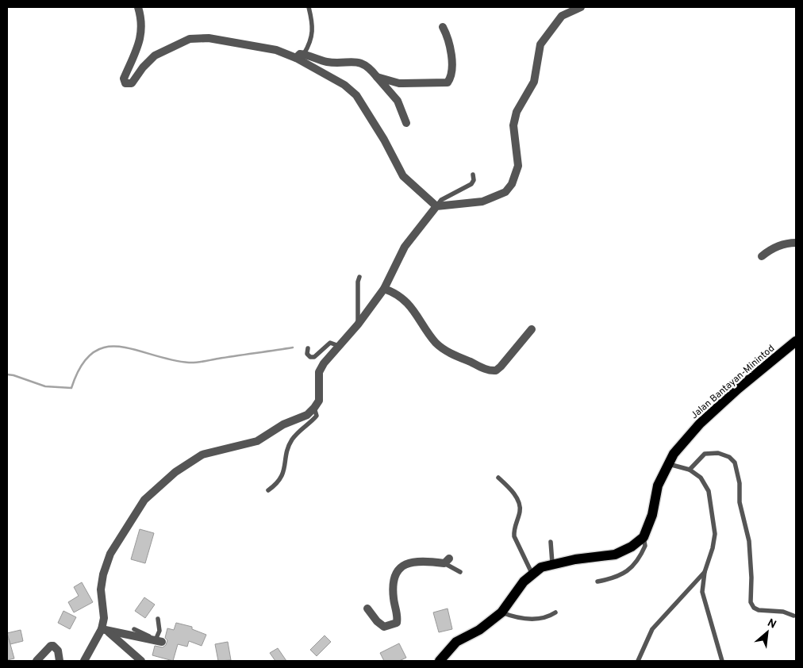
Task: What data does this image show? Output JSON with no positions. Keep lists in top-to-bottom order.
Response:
{
  "streets": {
    "main road": ["Jalan Bantayan-Minintod"]
  },
  "north": "top right"
}
